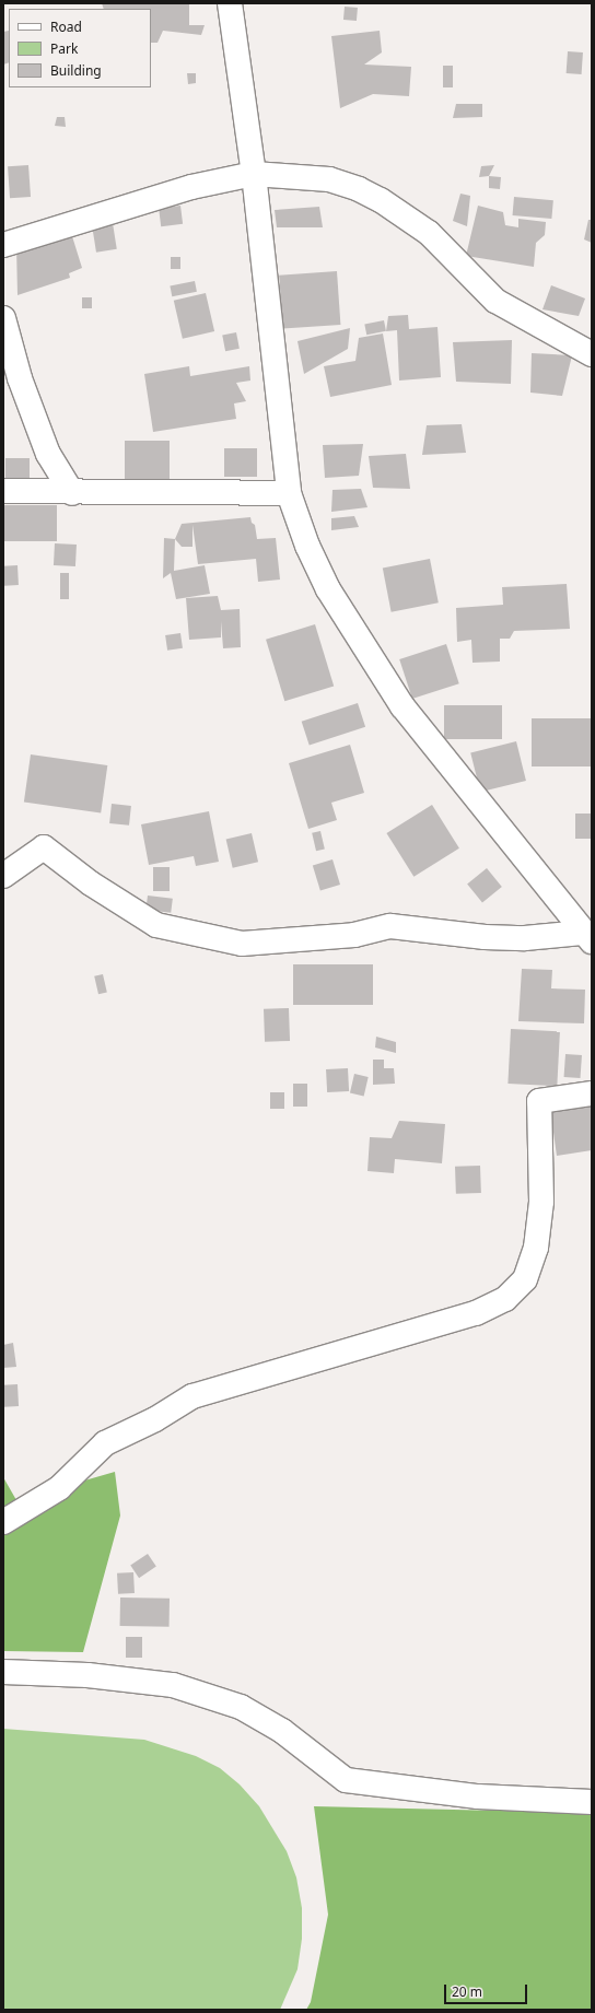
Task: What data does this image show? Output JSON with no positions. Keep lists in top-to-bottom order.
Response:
{
  "legend": ["Road", "Park", "Building"],
  "scale_bar": "20 m"
}
